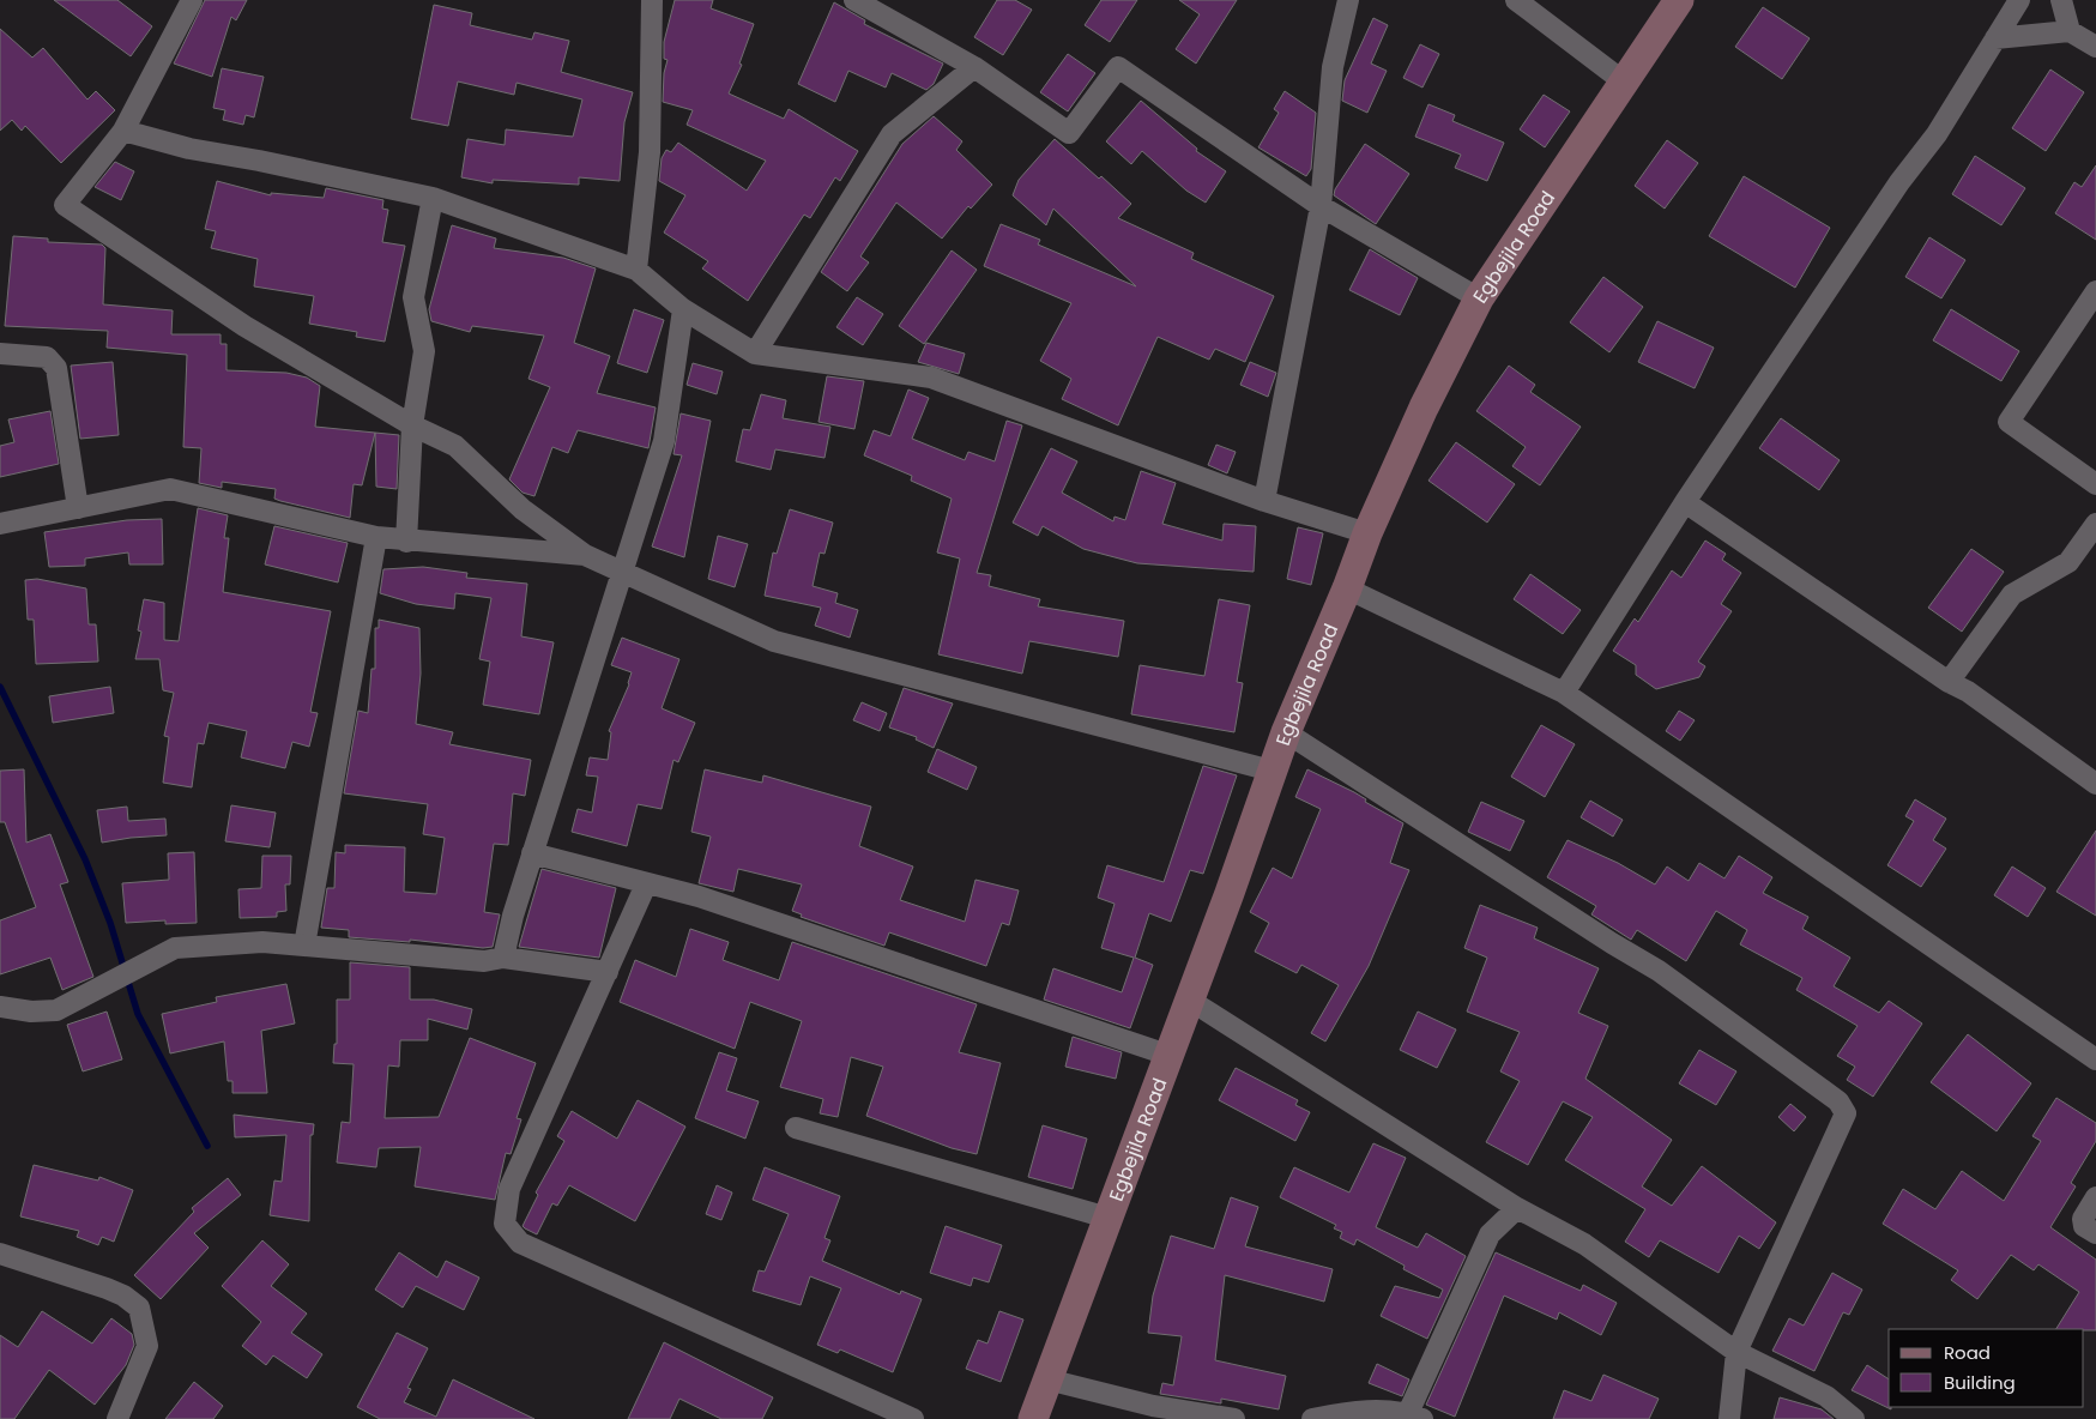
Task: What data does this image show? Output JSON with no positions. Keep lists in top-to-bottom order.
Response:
{
  "streets": {
    "street": ["Egbejila Road"]
  },
  "legend": ["Road", "Building"]
}
